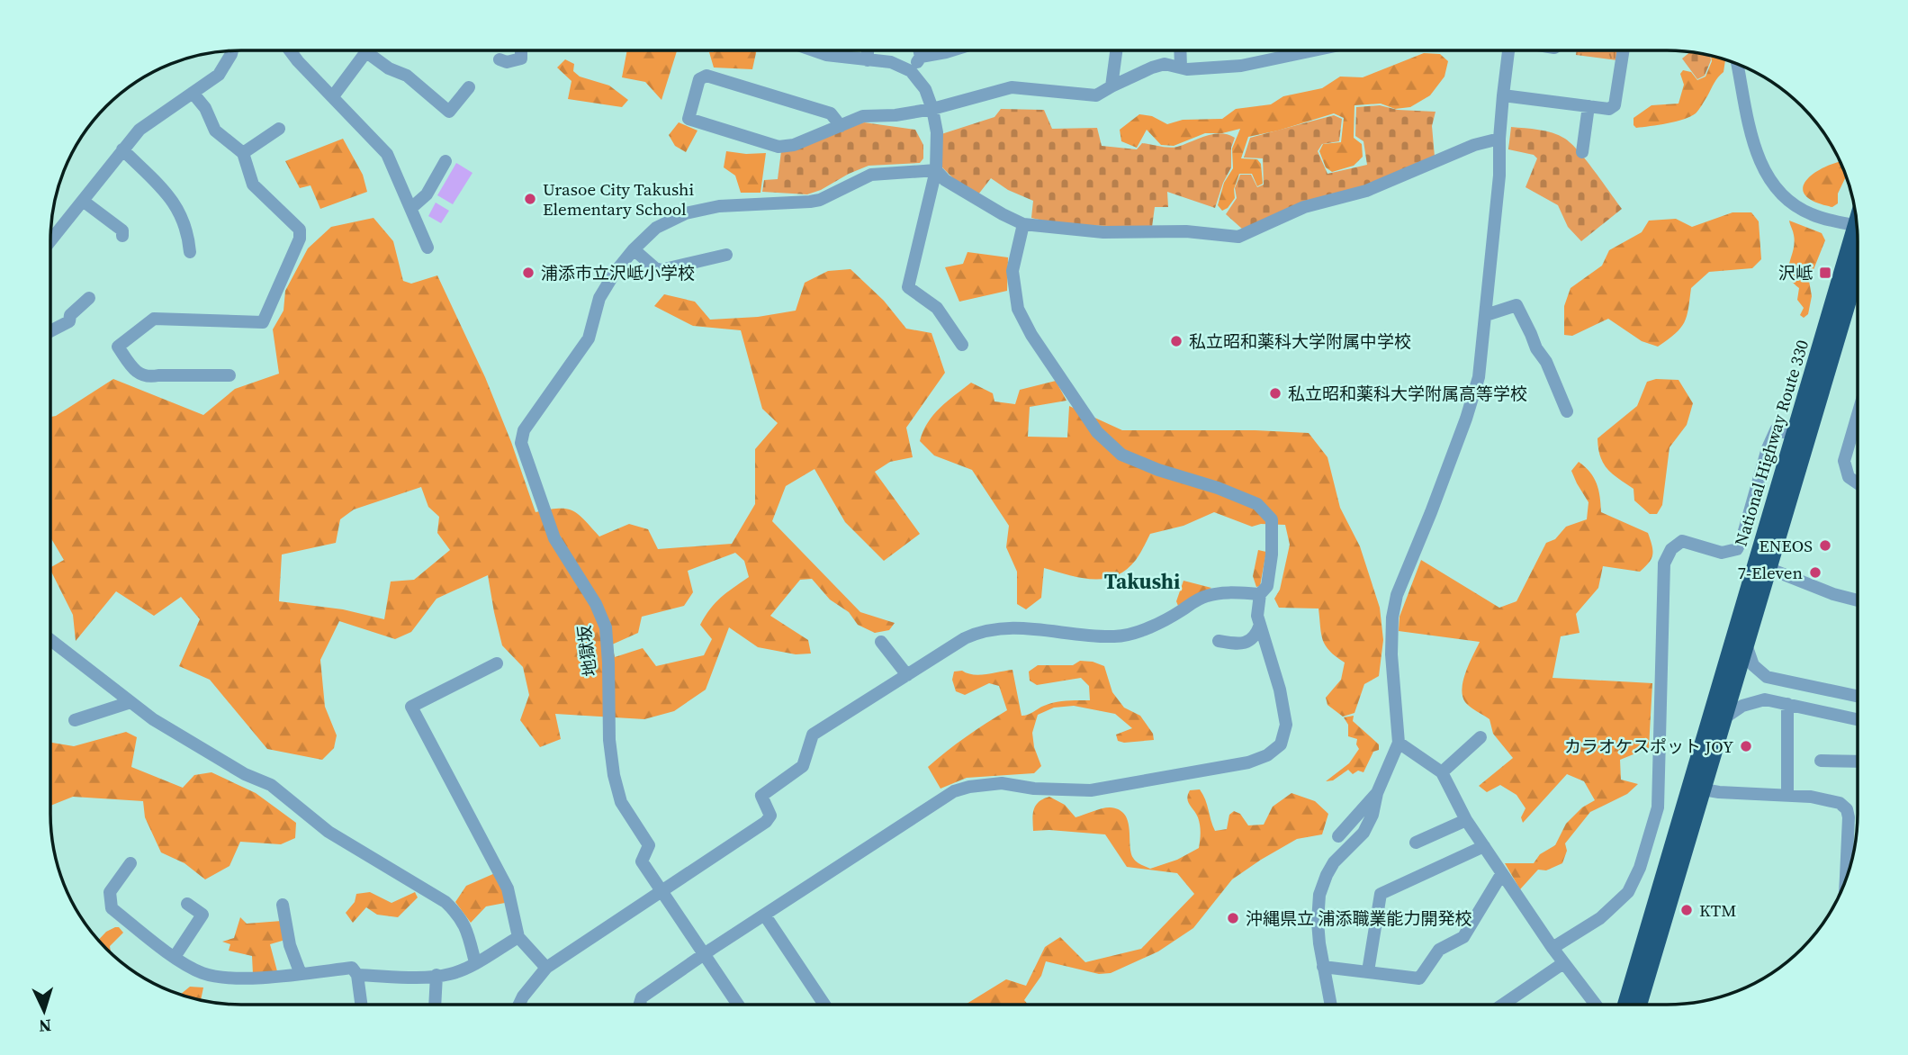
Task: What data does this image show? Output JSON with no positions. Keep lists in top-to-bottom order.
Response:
{
  "streets": {
    "highway": ["National Highway Route 330"],
    "street": ["地獄坂"]
  },
  "districts": ["Takushi"],
  "places": {
    "other": [
      "Urasoe City Takushi Elementary School",
      "浦添市立沢岻小学校",
      "私立昭和薬科大学附属中学校",
      "私立昭和薬科大学附属高等学校",
      "ENEOS",
      "7-Eleven",
      "カラオケスポット JOY",
      "KTM",
      "沖縄県立 浦添職業能力開発校"
    ],
    "transit": ["沢岻"]
  },
  "north": "bottom"
}
